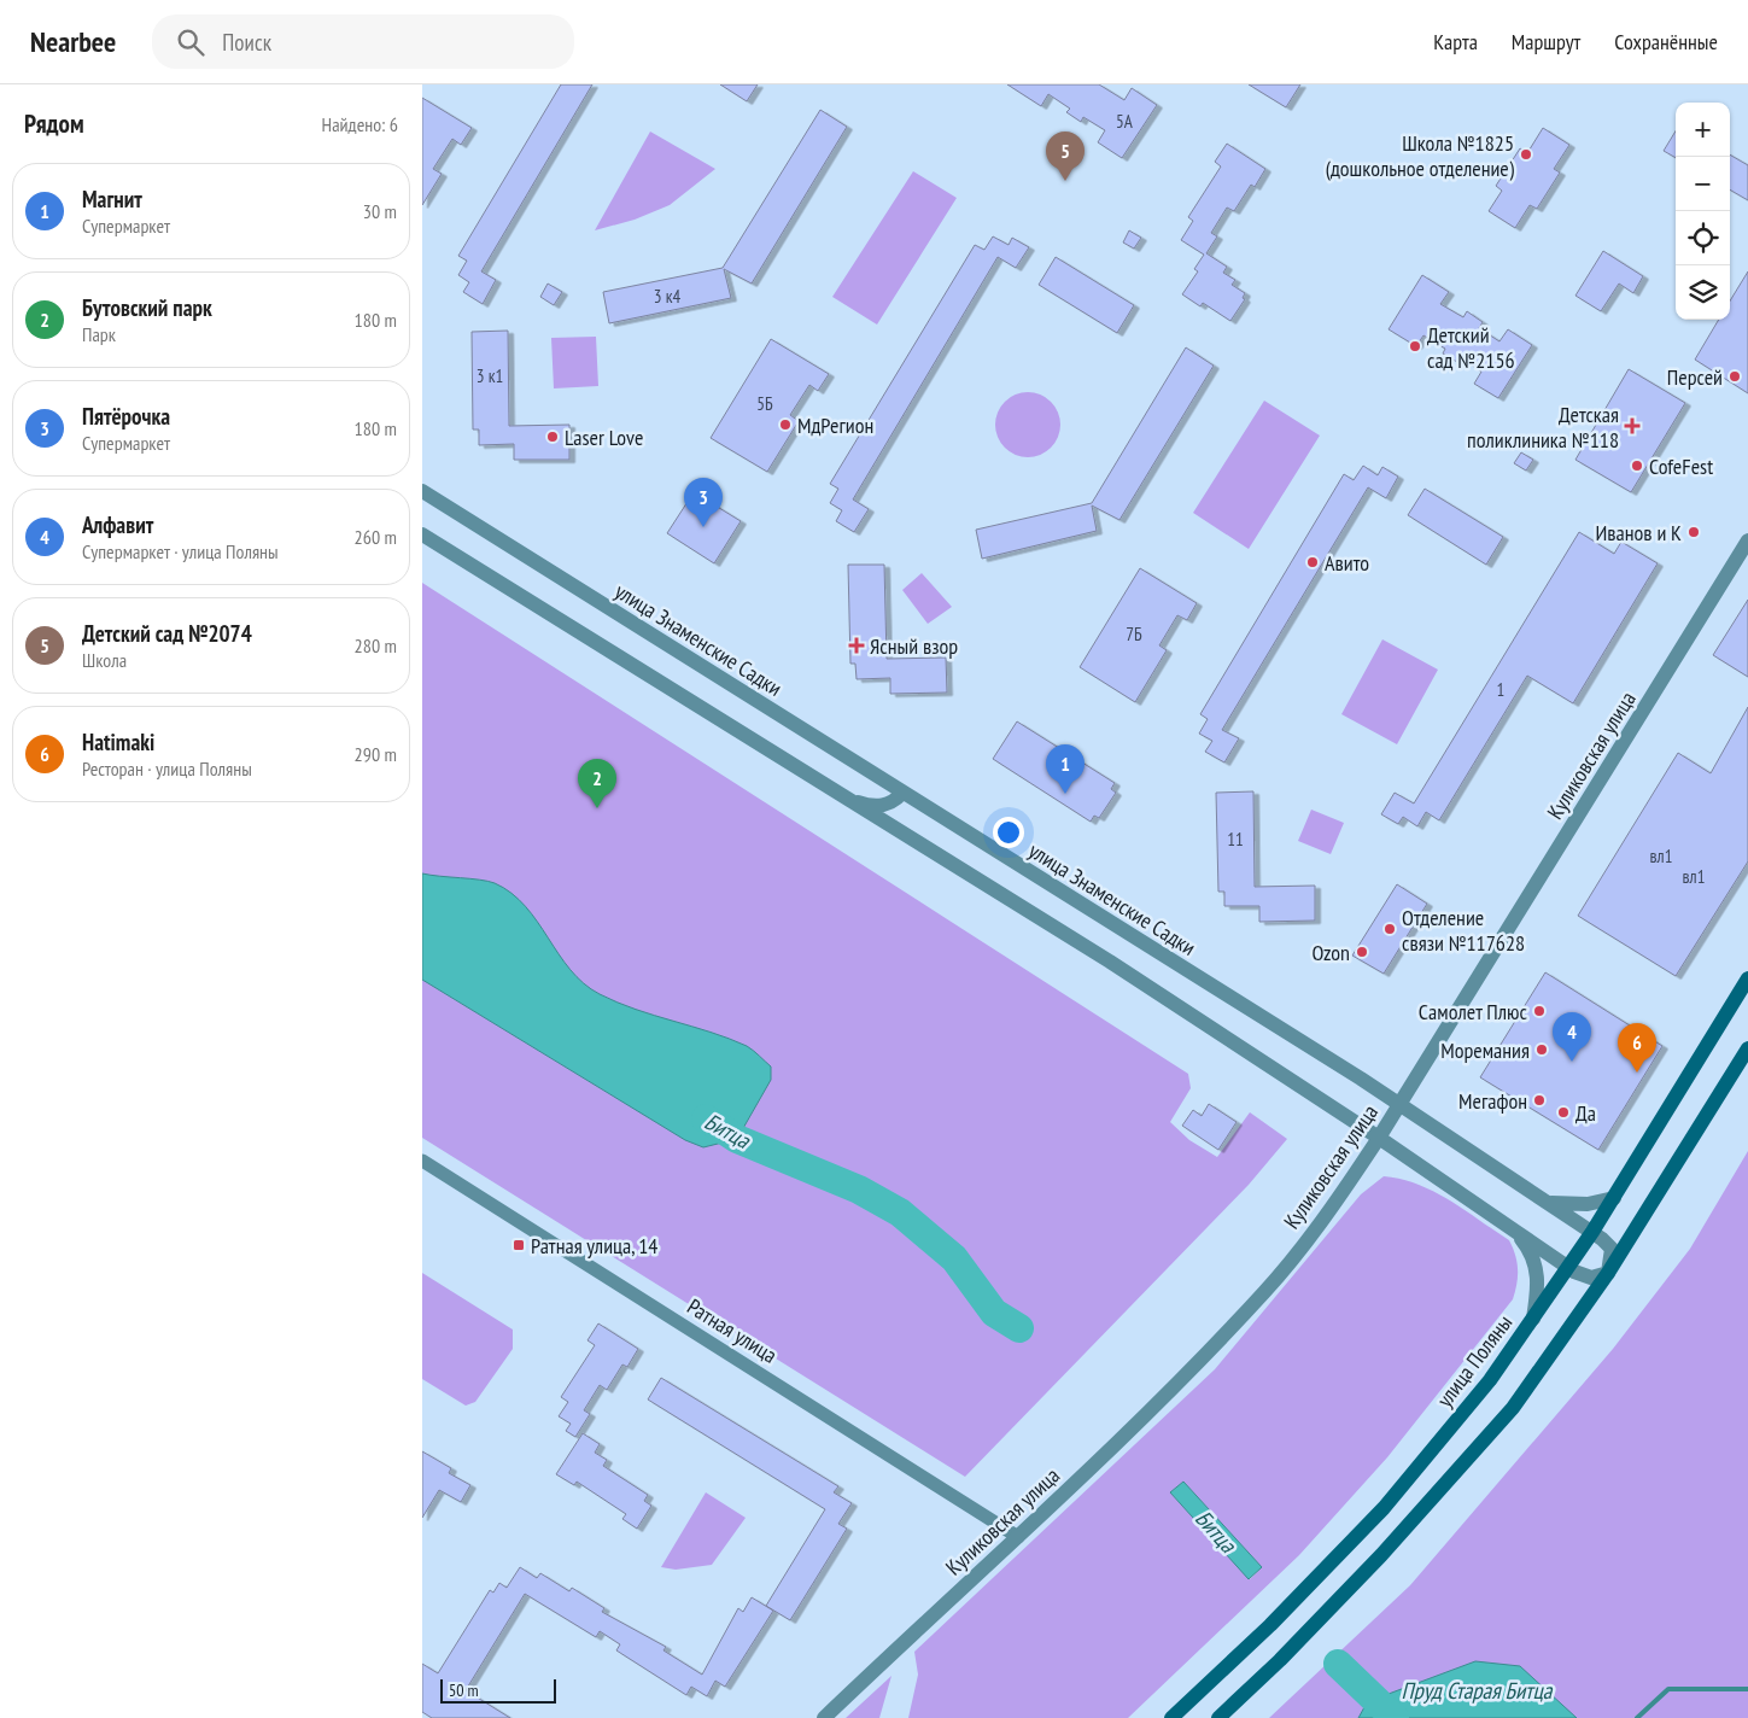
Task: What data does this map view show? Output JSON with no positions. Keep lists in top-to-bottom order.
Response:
{
  "streets": {
    "main road": ["улица Поляны"],
    "street": ["улица Знаменские Садки", "Куликовская улица", "Ратная улица"]
  },
  "crossings": [
    ["улица Знаменские Садки", "Куликовская улица"],
    ["улица Знаменские Садки", "улица Поляны"],
    ["Куликовская улица", "Ратная улица"]
  ],
  "water": ["Битца", "Пруд Старая Битца"],
  "places": {
    "other": [
      "Школа №1825 (дошкольное отделение)",
      "Детский сад №2156",
      "Персей",
      "МдРегион",
      "Laser Love",
      "CofeFest",
      "Иванов и К",
      "Авито",
      "Отделение связи №117628",
      "Ozon",
      "Самолет Плюс",
      "Моремания",
      "Мегафон",
      "Да"
    ],
    "health": ["Детская поликлиника №118", "Ясный взор"],
    "transit": ["Ратная улица, 14"]
  },
  "house_numbers": [
    "5А",
    "3 к4",
    "3 к1",
    "5Б",
    "7Б",
    "1",
    "11",
    "вл1",
    "вл1"
  ],
  "scale_bar": "50 m",
  "page": {
    "header": "Nearbee",
    "search": "Поиск",
    "nav": ["Карта", "Маршрут", "Сохранённые"],
    "heading": ["Рядом", "Найдено: 6"],
    "map_buttons": ["+", "−"],
    "pins": [
      "5",
      "3",
      "1",
      "2",
      "4",
      "6"
    ],
    "list": [
      {
        "mark": "1",
        "name": "Магнит",
        "note": "Супермаркет",
        "value": "30 m"
      },
      {
        "mark": "2",
        "name": "Бутовский парк",
        "note": "Парк",
        "value": "180 m"
      },
      {
        "mark": "3",
        "name": "Пятёрочка",
        "note": "Супермаркет",
        "value": "180 m"
      },
      {
        "mark": "4",
        "name": "Алфавит",
        "note": "Супермаркет · улица Поляны",
        "value": "260 m"
      },
      {
        "mark": "5",
        "name": "Детский сад №2074",
        "note": "Школа",
        "value": "280 m"
      },
      {
        "mark": "6",
        "name": "Hatimaki",
        "note": "Ресторан · улица Поляны",
        "value": "290 m"
      }
    ],
    "scale": "50 m"
  }
}
